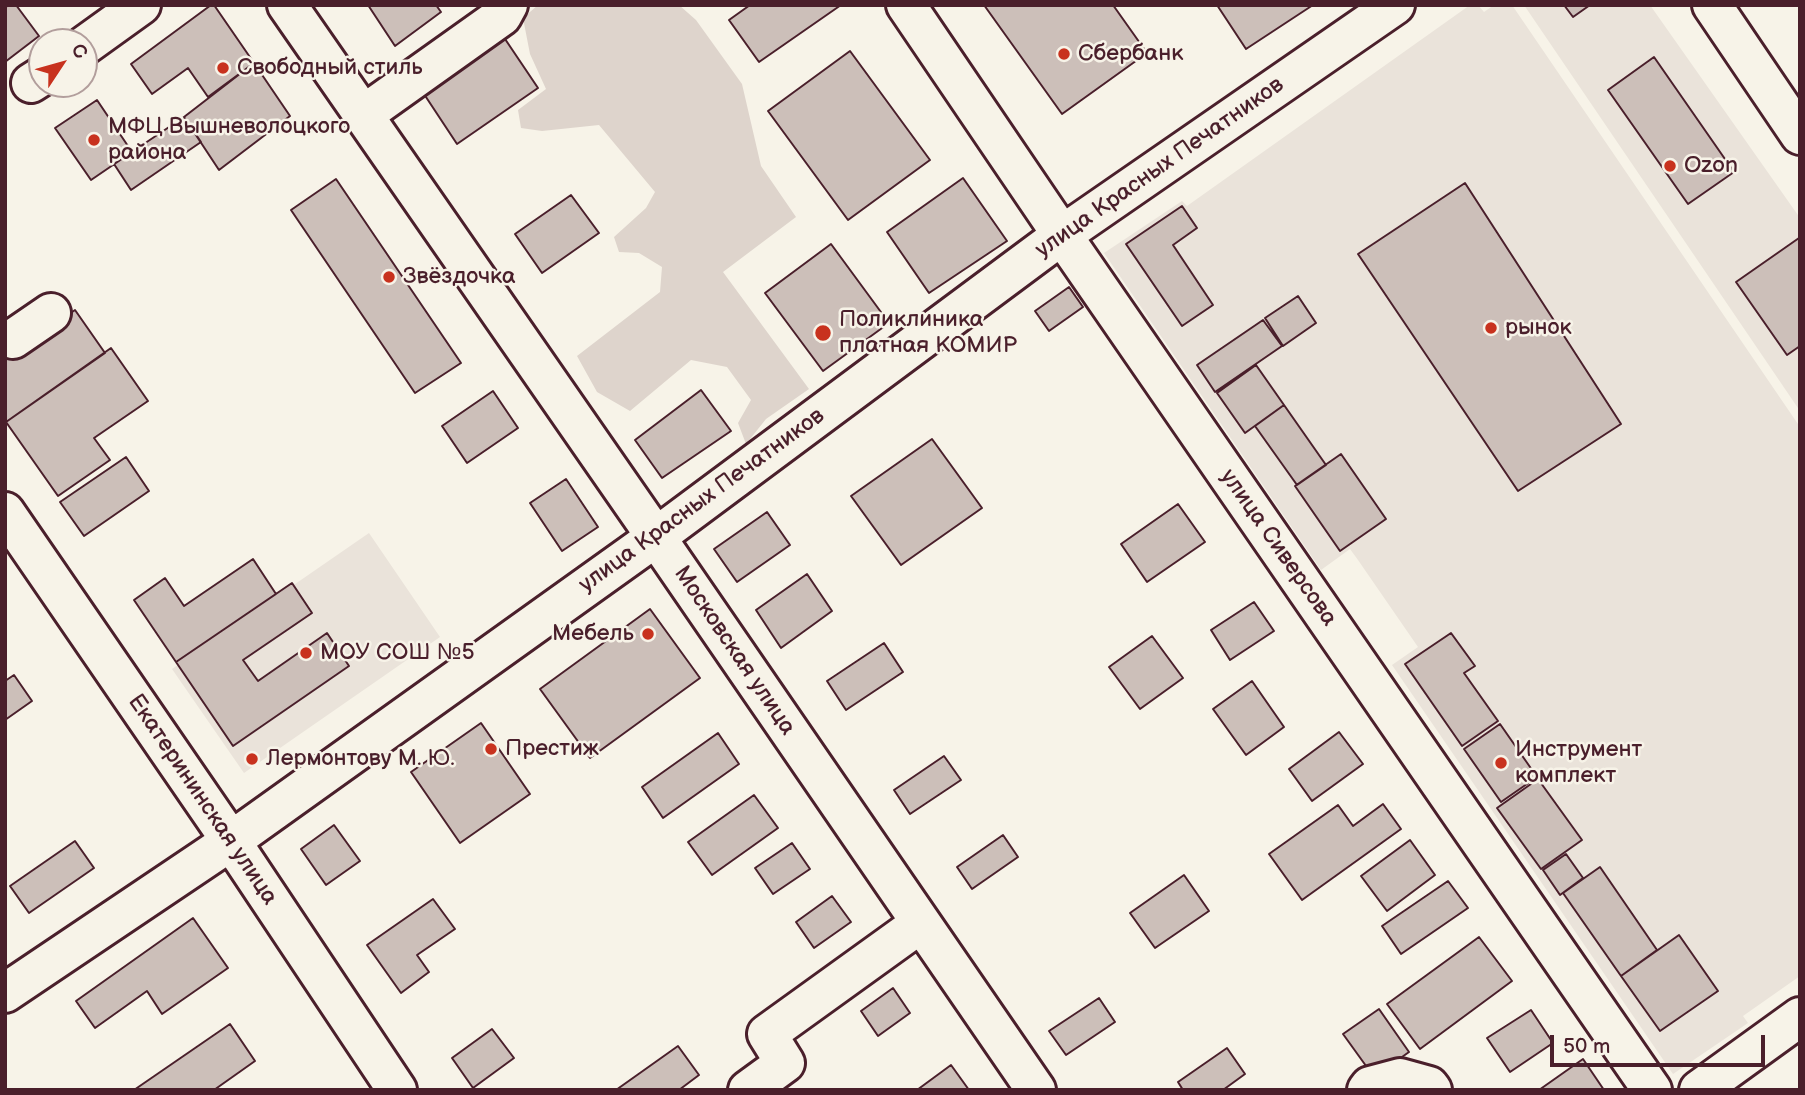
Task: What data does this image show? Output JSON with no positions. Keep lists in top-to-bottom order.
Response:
{
  "streets": {
    "street": [
      "улица Красных Печатников",
      "улица Сиверсова",
      "Московская улица",
      "Екатерининская улица"
    ]
  },
  "crossings": [
    ["улица Красных Печатников", "улица Сиверсова"],
    ["улица Красных Печатников", "Московская улица"],
    ["улица Красных Печатников", "Екатерининская улица"]
  ],
  "places": [
    "Сбербанк",
    "Свободный стиль",
    "МФЦ Вышневолоцкого района",
    "Ozon",
    "Звёздочка",
    "рынок",
    "Поликлиника платная КОМИР",
    "Мебель",
    "МОУ СОШ №5",
    "Престиж",
    "Лермонтову М. Ю.",
    "Инструмент комплект"
  ],
  "scale_bar": "50 m",
  "north": "top right"
}
